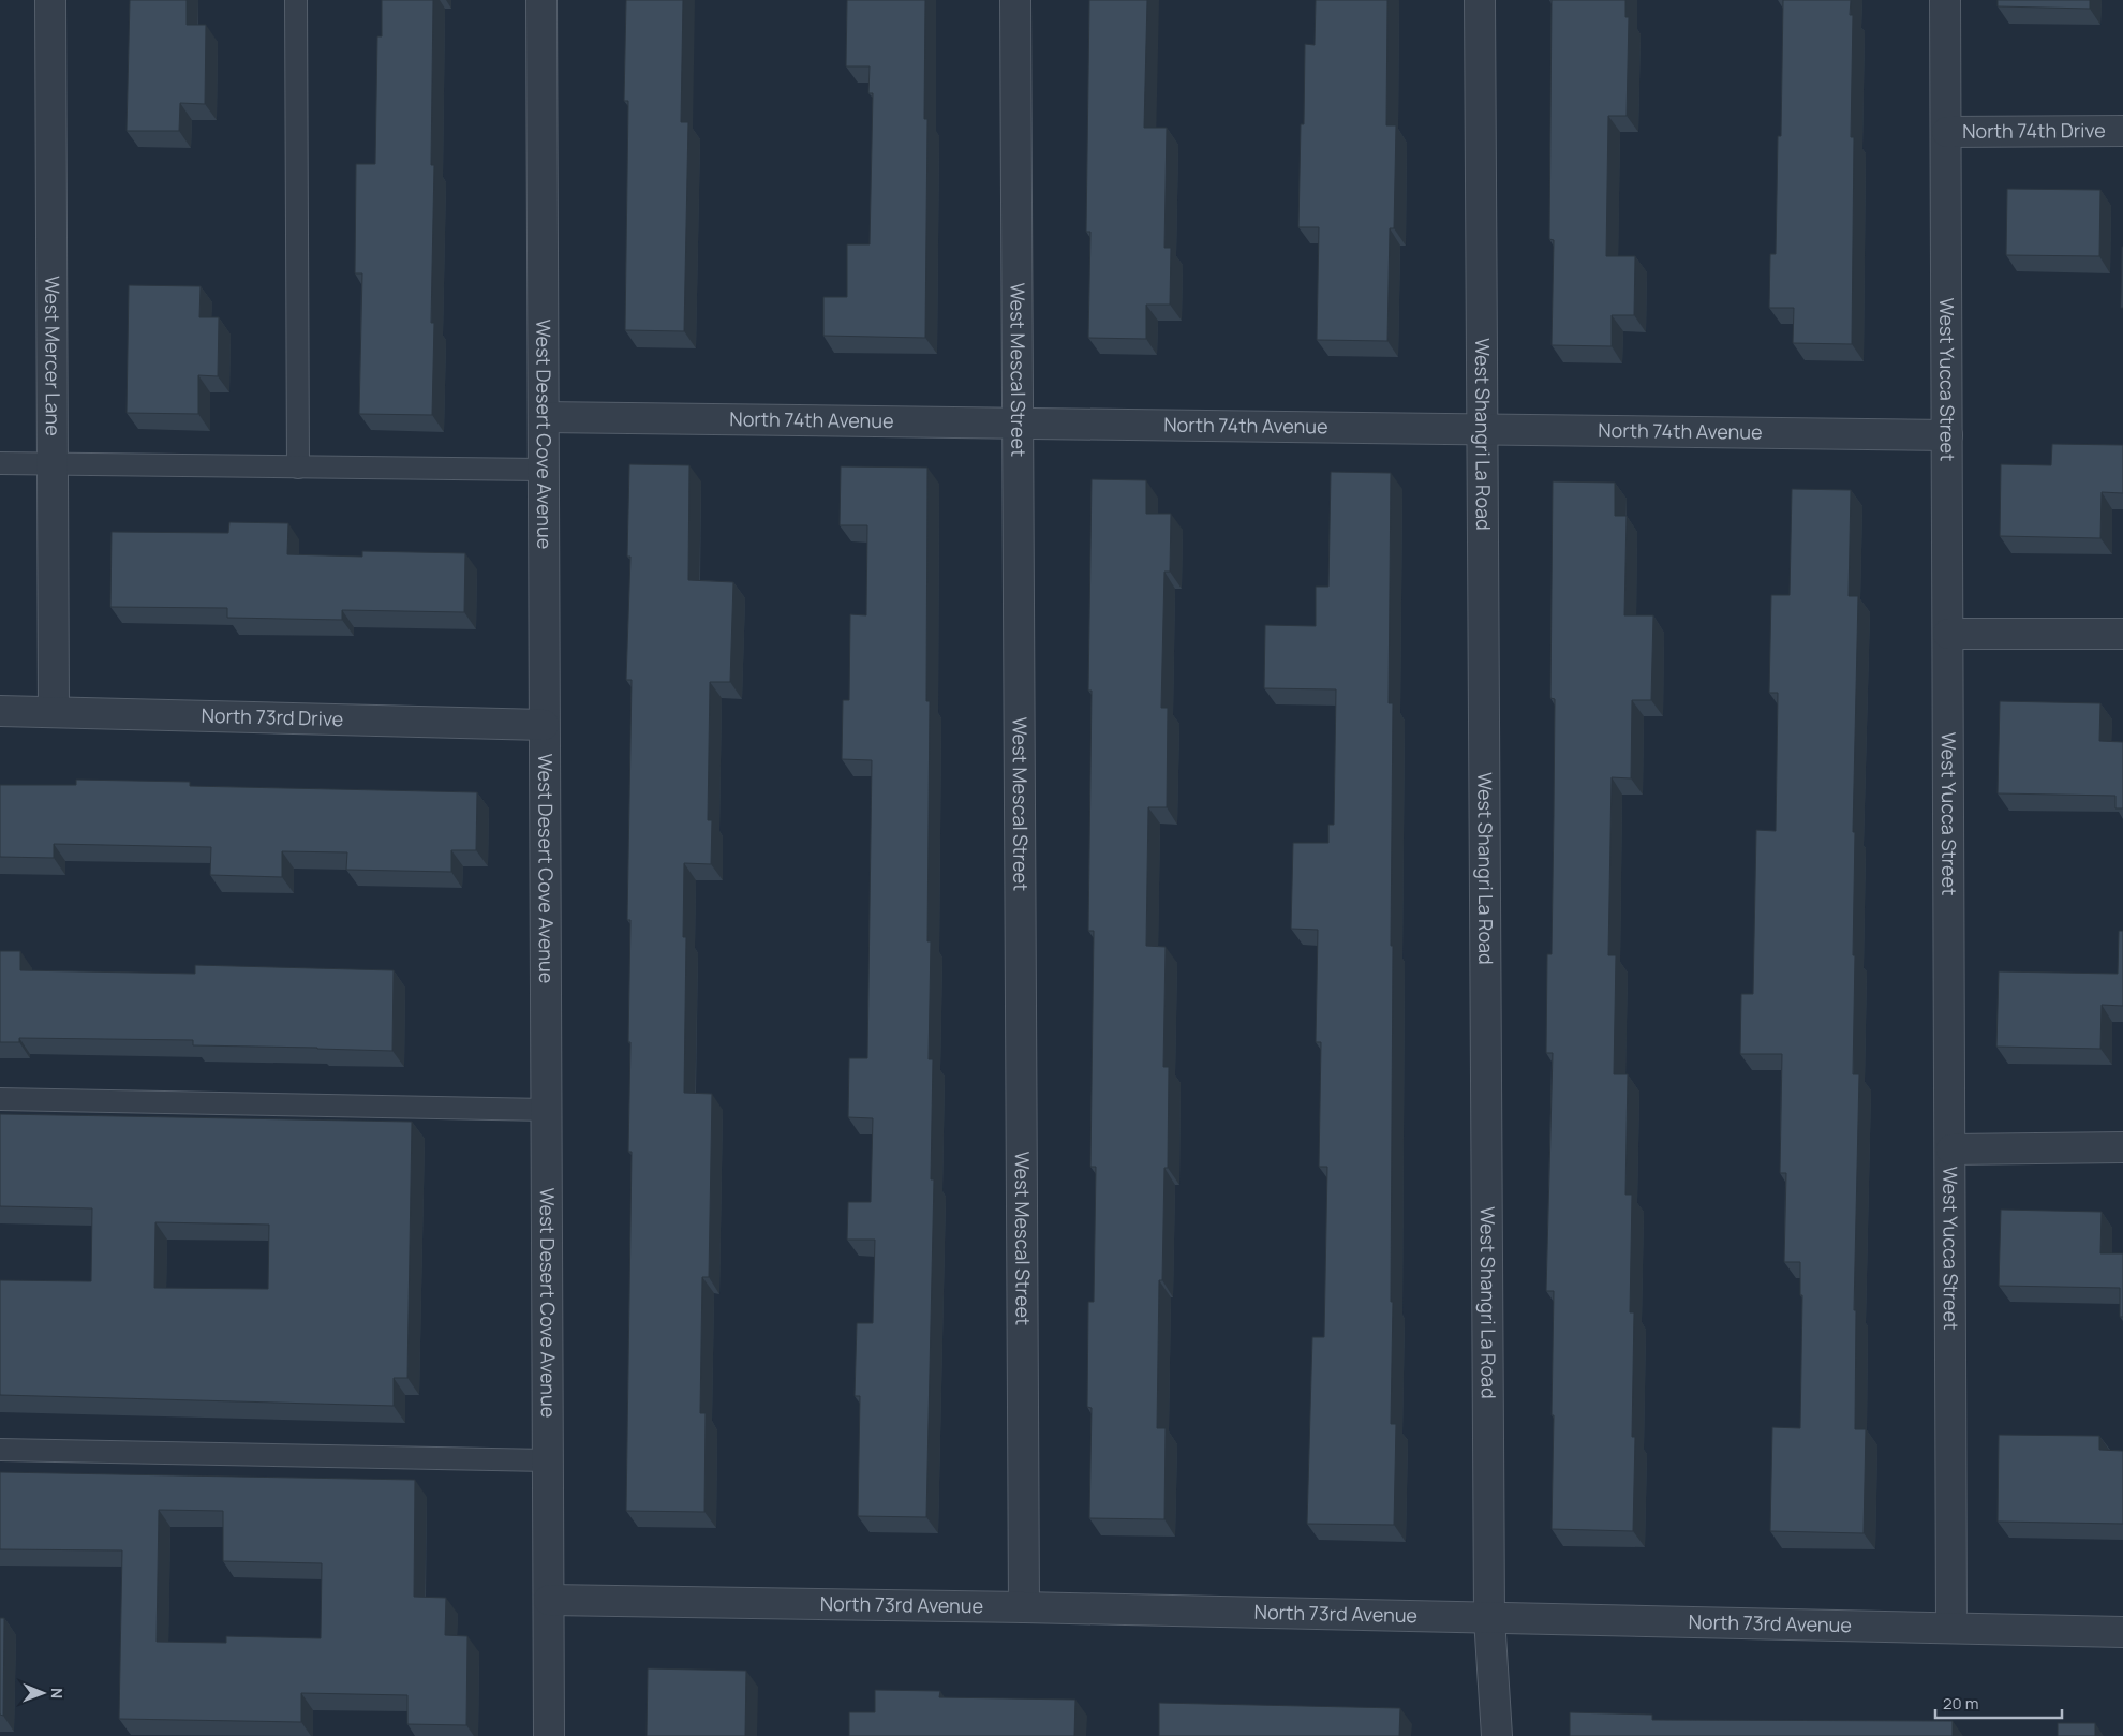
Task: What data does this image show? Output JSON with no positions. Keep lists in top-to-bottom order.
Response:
{
  "streets": {
    "street": [
      "North 74th Drive",
      "West Mercer Lane",
      "West Mescal Street",
      "West Yucca Street",
      "North 74th Avenue",
      "West Desert Cove Avenue",
      "West Shangri La Road",
      "North 73rd Drive",
      "North 73rd Avenue"
    ]
  },
  "crossings": [
    ["North 74th Drive", "West Yucca Street"],
    ["West Mercer Lane", "North 73rd Drive"],
    ["West Mescal Street", "North 74th Avenue"],
    ["West Mescal Street", "North 73rd Avenue"],
    ["West Yucca Street", "North 74th Avenue"],
    ["West Yucca Street", "North 73rd Avenue"],
    ["North 74th Avenue", "West Desert Cove Avenue"],
    ["North 74th Avenue", "West Shangri La Road"],
    ["West Desert Cove Avenue", "North 73rd Drive"],
    ["West Desert Cove Avenue", "North 73rd Avenue"],
    ["West Shangri La Road", "North 73rd Avenue"]
  ],
  "scale_bar": "20 m",
  "north": "right"
}
